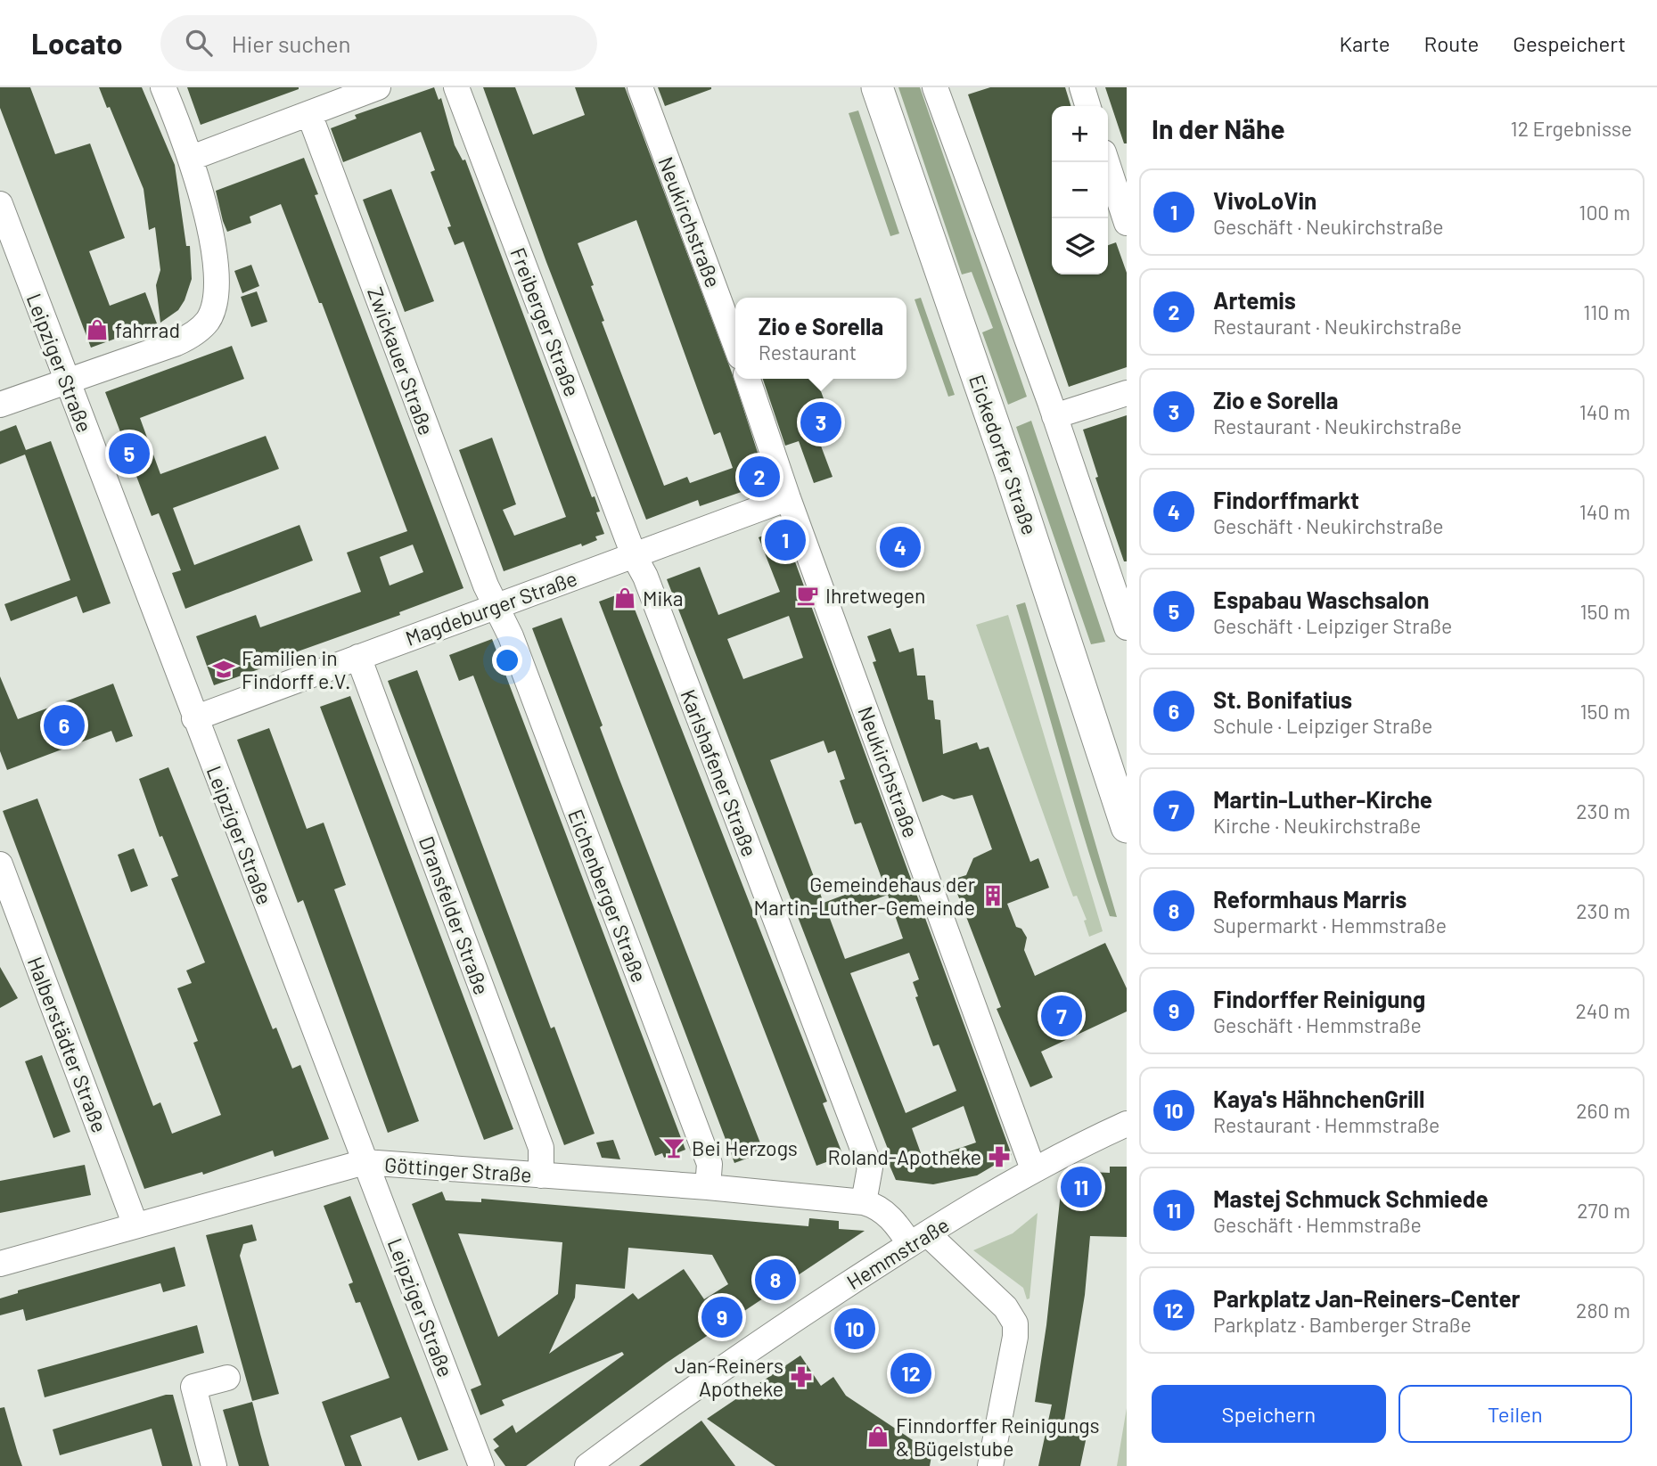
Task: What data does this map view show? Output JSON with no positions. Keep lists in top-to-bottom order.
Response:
{
  "streets": {
    "main road": ["Eickedorfer Straße"],
    "street": [
      "Neukirchstraße",
      "Freiberger Straße",
      "Zwickauer Straße",
      "Leipziger Straße",
      "Magdeburger Straße",
      "Karlshafener Straße",
      "Eichenberger Straße",
      "Dransfelder Straße",
      "Halberstädter Straße",
      "Göttinger Straße",
      "Hemmstraße"
    ]
  },
  "crossings": [
    ["Neukirchstraße", "Magdeburger Straße"],
    ["Neukirchstraße", "Hemmstraße"],
    ["Freiberger Straße", "Magdeburger Straße"],
    ["Freiberger Straße", "Karlshafener Straße"],
    ["Zwickauer Straße", "Magdeburger Straße"],
    ["Zwickauer Straße", "Eichenberger Straße"],
    ["Leipziger Straße", "Magdeburger Straße"],
    ["Leipziger Straße", "Göttinger Straße"],
    ["Magdeburger Straße", "Karlshafener Straße"],
    ["Magdeburger Straße", "Eichenberger Straße"],
    ["Magdeburger Straße", "Dransfelder Straße"],
    ["Karlshafener Straße", "Göttinger Straße"],
    ["Eichenberger Straße", "Göttinger Straße"],
    ["Dransfelder Straße", "Göttinger Straße"],
    ["Halberstädter Straße", "Göttinger Straße"],
    ["Göttinger Straße", "Hemmstraße"]
  ],
  "places": {
    "shop": ["fahrrad", "Mika", "Finndorffer Reinigungs & Bügelstube"],
    "cafe": ["Ihretwegen"],
    "school or university": ["Familien in Findorff e.V."],
    "building": ["Gemeindehaus der Martin-Luther-Gemeinde"],
    "bar": ["Bei Herzogs"],
    "pharmacy": ["Roland-Apotheke", "Jan-Reiners Apotheke"]
  },
  "page": {
    "header": "Locato",
    "search": "Hier suchen",
    "nav": ["Karte", "Route", "Gespeichert"],
    "heading": ["In der Nähe", "12 Ergebnisse"],
    "map_buttons": ["+", "−"],
    "list": [
      {
        "mark": "1",
        "name": "VivoLoVin",
        "note": "Geschäft · Neukirchstraße",
        "value": "100 m"
      },
      {
        "mark": "2",
        "name": "Artemis",
        "note": "Restaurant · Neukirchstraße",
        "value": "110 m"
      },
      {
        "mark": "3",
        "name": "Zio e Sorella",
        "note": "Restaurant · Neukirchstraße",
        "value": "140 m"
      },
      {
        "mark": "4",
        "name": "Findorffmarkt",
        "note": "Geschäft · Neukirchstraße",
        "value": "140 m"
      },
      {
        "mark": "5",
        "name": "Espabau Waschsalon",
        "note": "Geschäft · Leipziger Straße",
        "value": "150 m"
      },
      {
        "mark": "6",
        "name": "St. Bonifatius",
        "note": "Schule · Leipziger Straße",
        "value": "150 m"
      },
      {
        "mark": "7",
        "name": "Martin-Luther-Kirche",
        "note": "Kirche · Neukirchstraße",
        "value": "230 m"
      },
      {
        "mark": "8",
        "name": "Reformhaus Marris",
        "note": "Supermarkt · Hemmstraße",
        "value": "230 m"
      },
      {
        "mark": "9",
        "name": "Findorffer Reinigung",
        "note": "Geschäft · Hemmstraße",
        "value": "240 m"
      },
      {
        "mark": "10",
        "name": "Kaya's HähnchenGrill",
        "note": "Restaurant · Hemmstraße",
        "value": "260 m"
      },
      {
        "mark": "11",
        "name": "Mastej Schmuck Schmiede",
        "note": "Geschäft · Hemmstraße",
        "value": "270 m"
      },
      {
        "mark": "12",
        "name": "Parkplatz Jan-Reiners-Center",
        "note": "Parkplatz · Bamberger Straße",
        "value": "280 m"
      }
    ],
    "popup": ["Zio e Sorella", "Restaurant"],
    "pins": [
      "3",
      "5",
      "2",
      "1",
      "4",
      "6",
      "7",
      "11",
      "8",
      "9",
      "10",
      "12"
    ],
    "buttons": ["Speichern", "Teilen"]
  }
}
